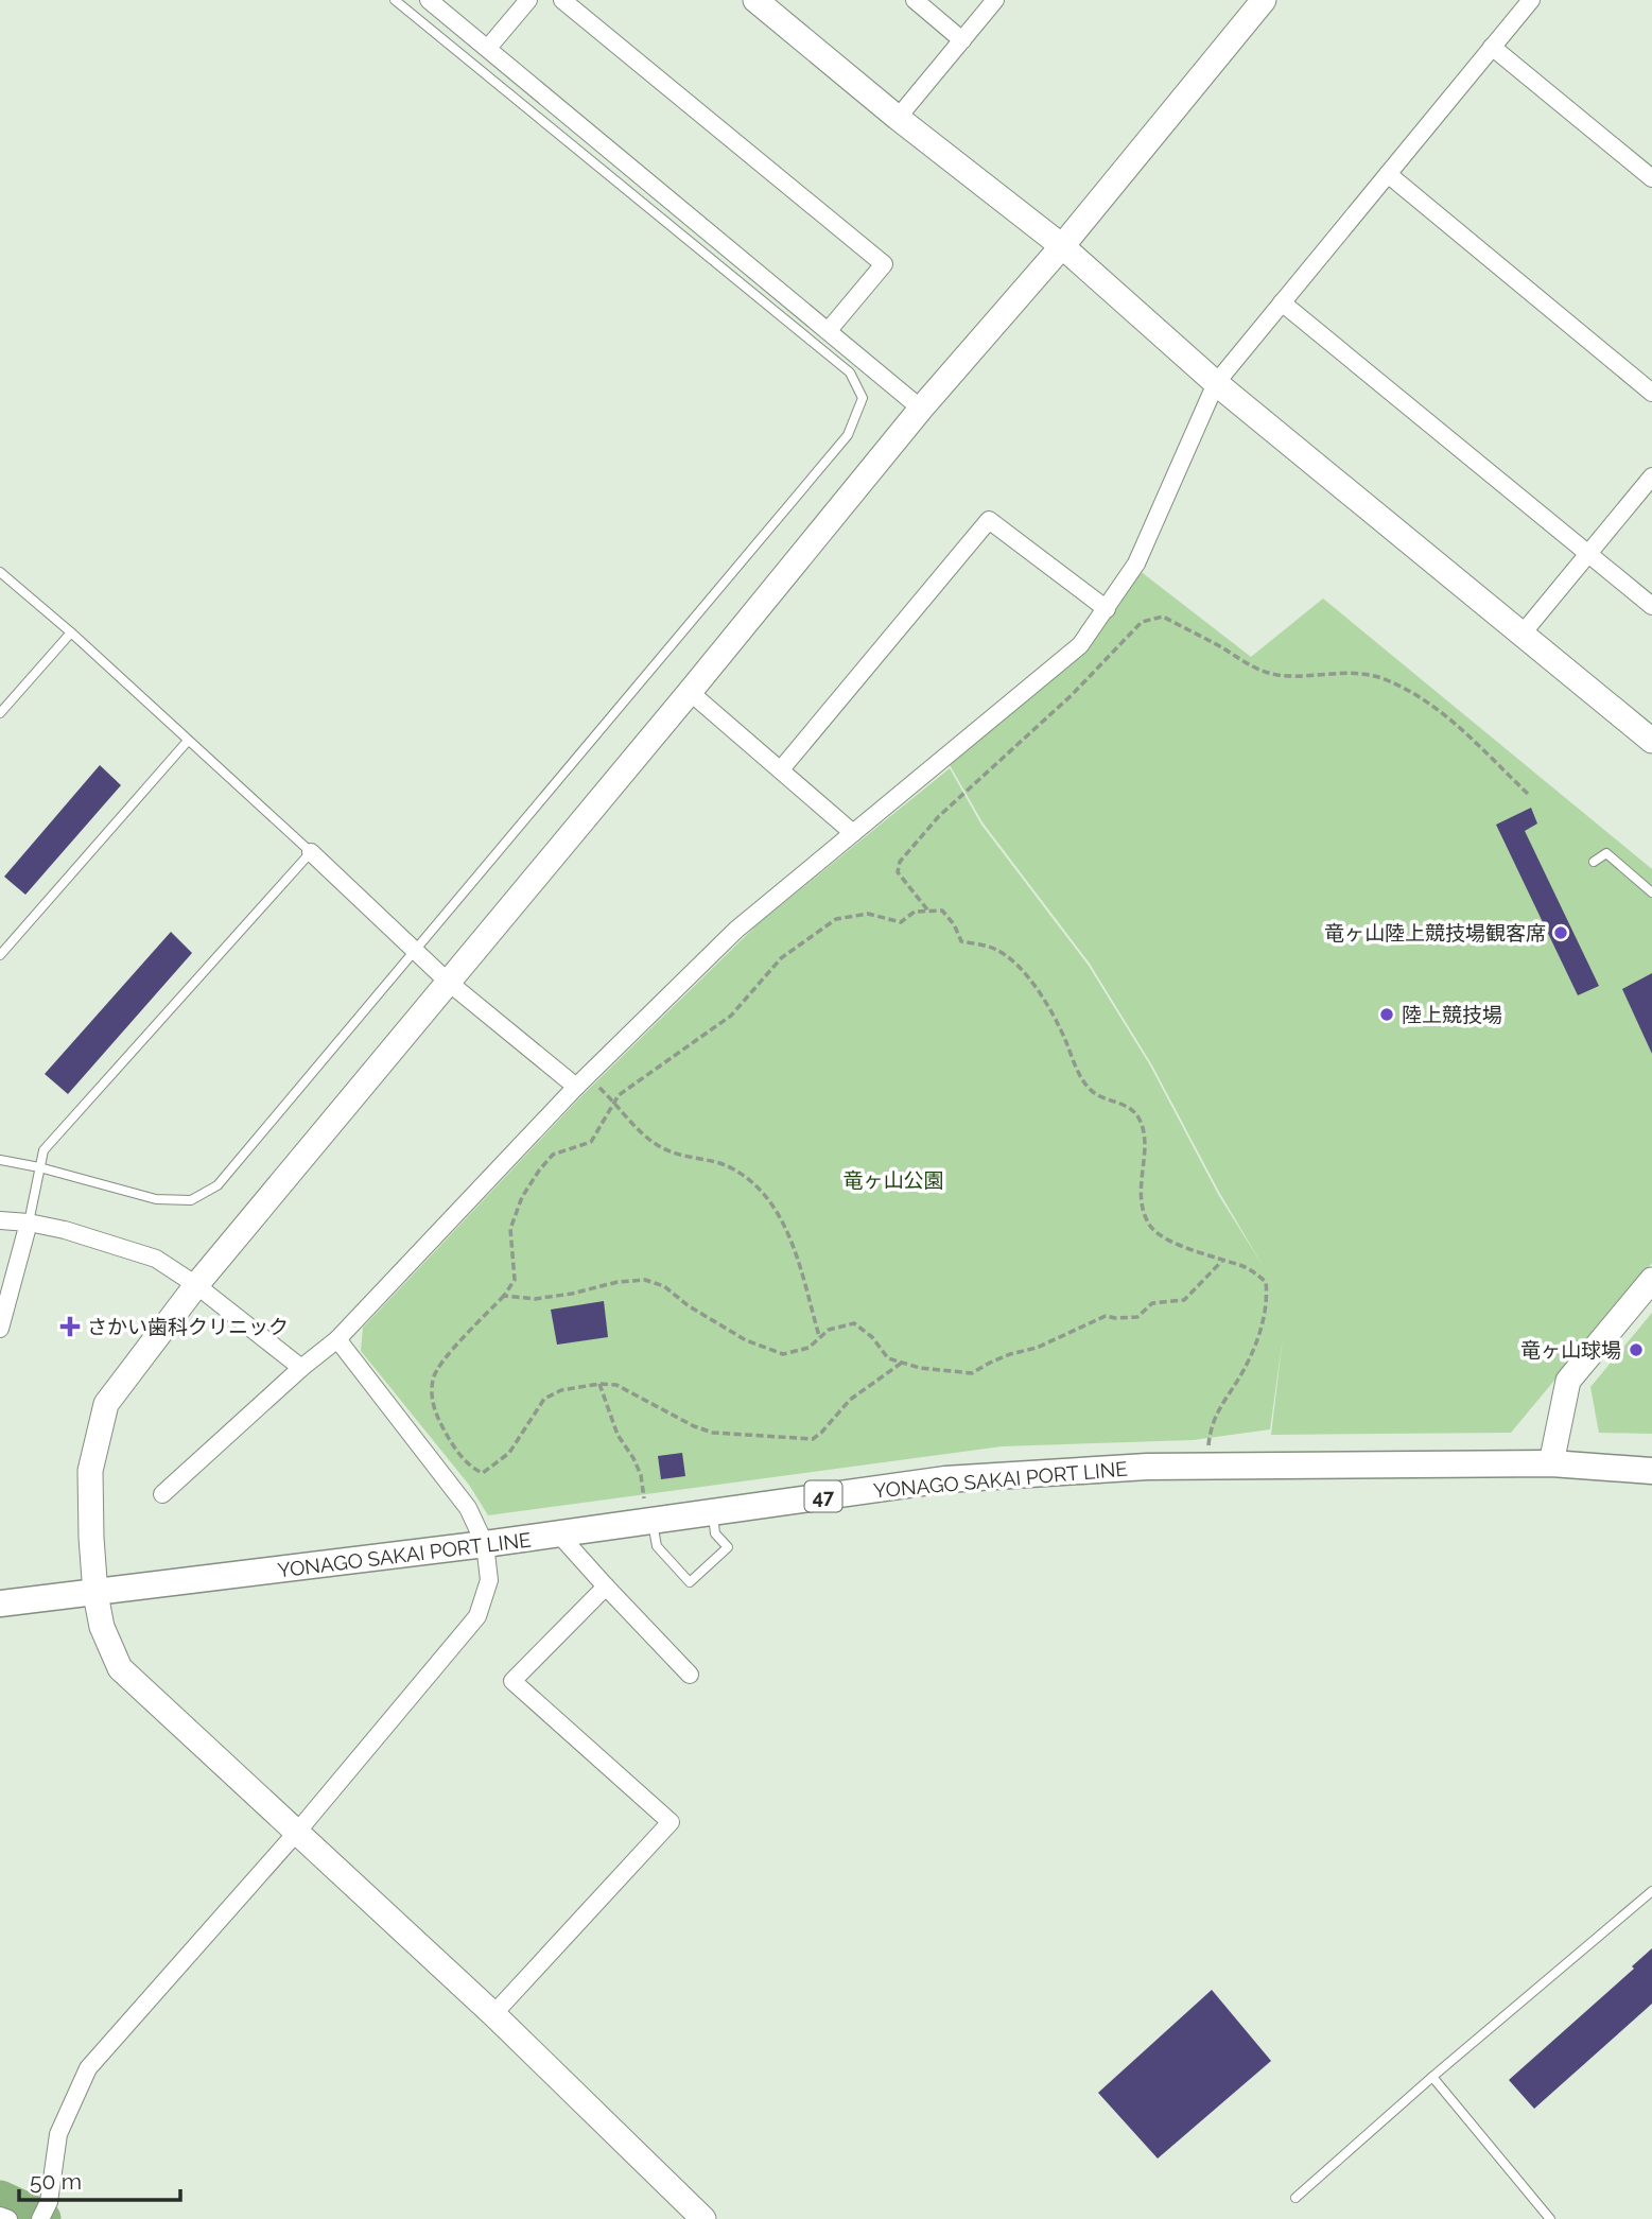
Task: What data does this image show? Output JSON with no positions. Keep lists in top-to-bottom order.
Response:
{
  "streets": {
    "main road": ["YONAGO SAKAI PORT LINE", "47"]
  },
  "parks": ["竜ヶ山公園"],
  "places": {
    "other": ["竜ヶ山陸上競技場観客席", "陸上競技場", "竜ヶ山球場"],
    "health": ["さかい歯科クリニック"]
  },
  "scale_bar": "50 m"
}
